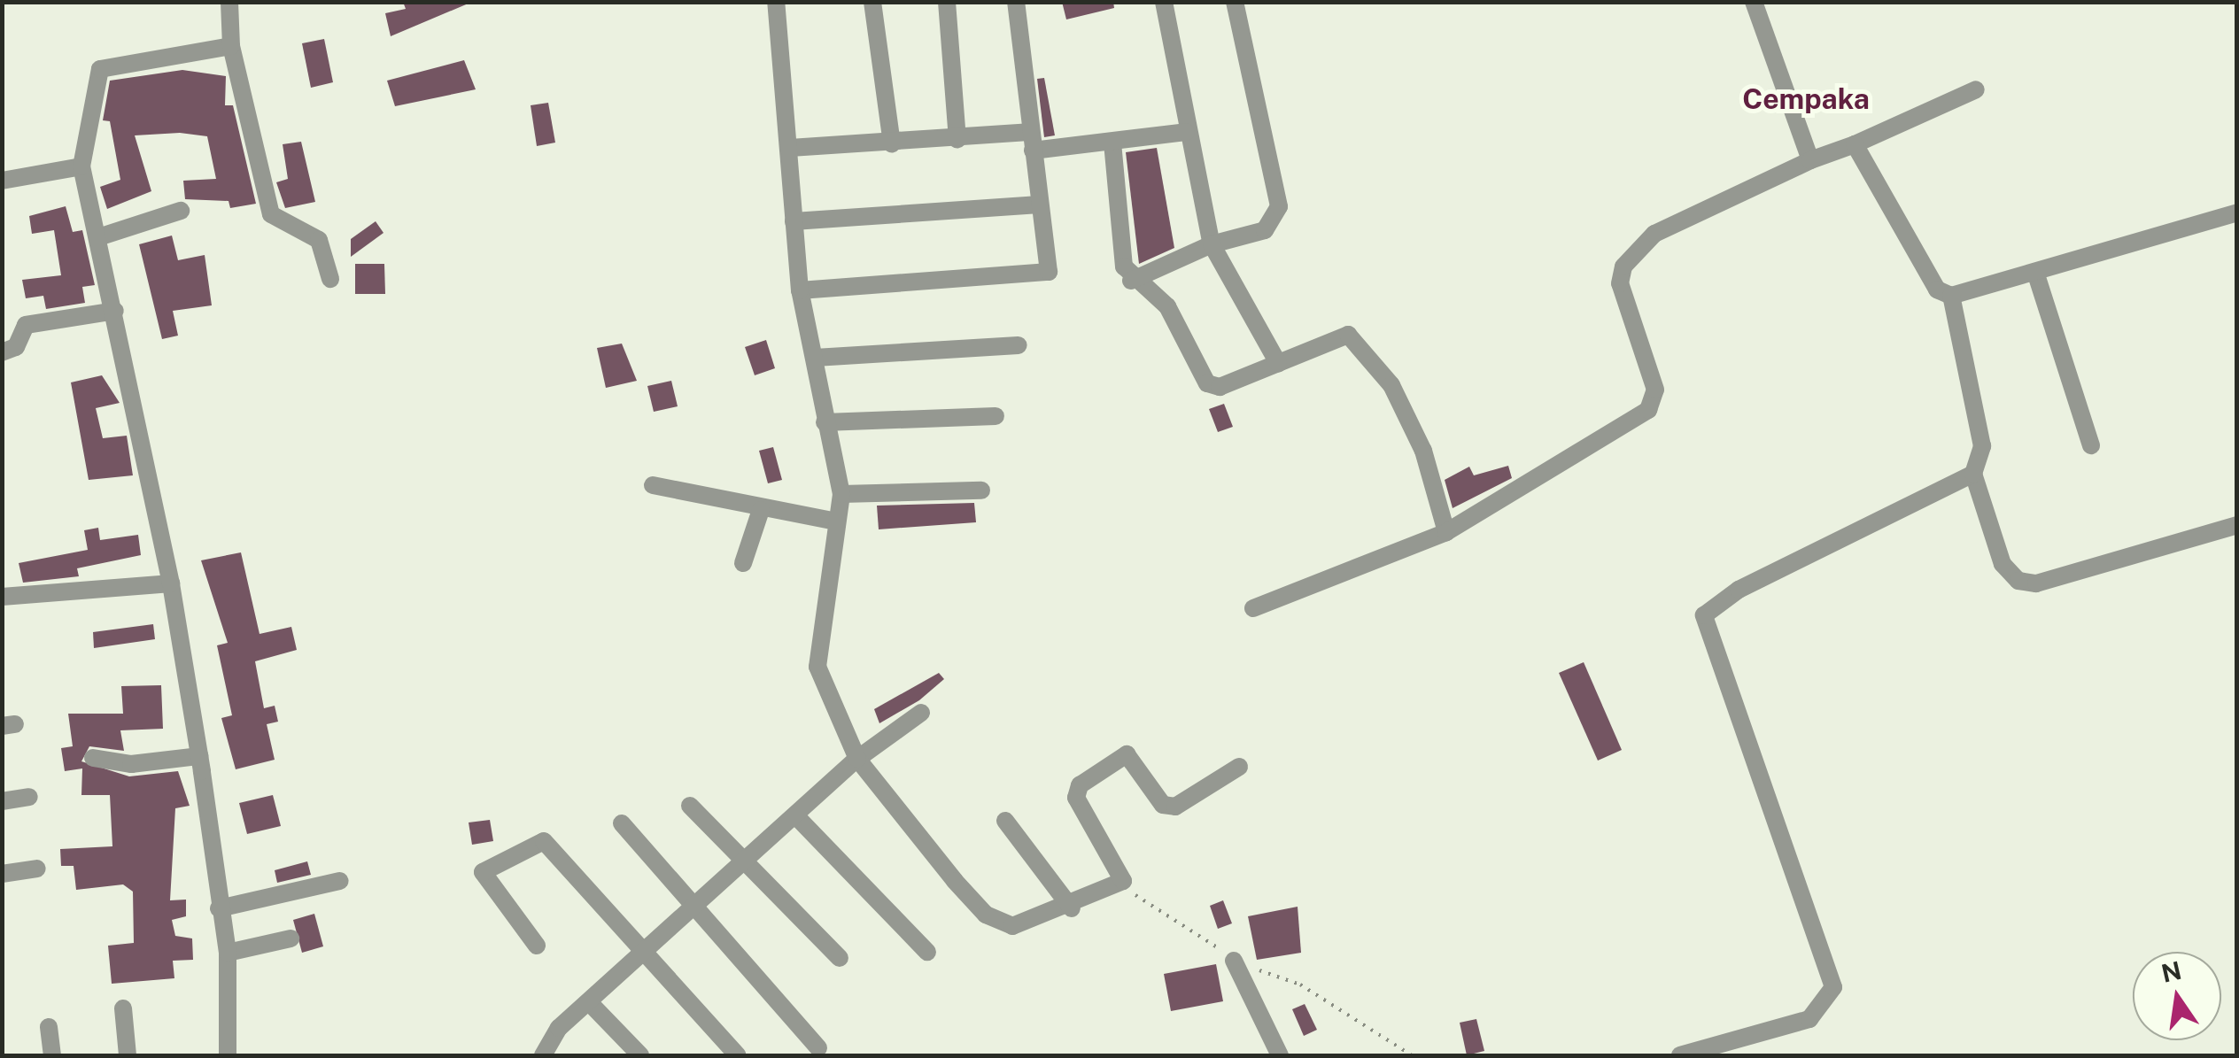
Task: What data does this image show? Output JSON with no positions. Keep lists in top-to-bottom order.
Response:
{
  "districts": ["Cempaka"],
  "north": "top"
}
